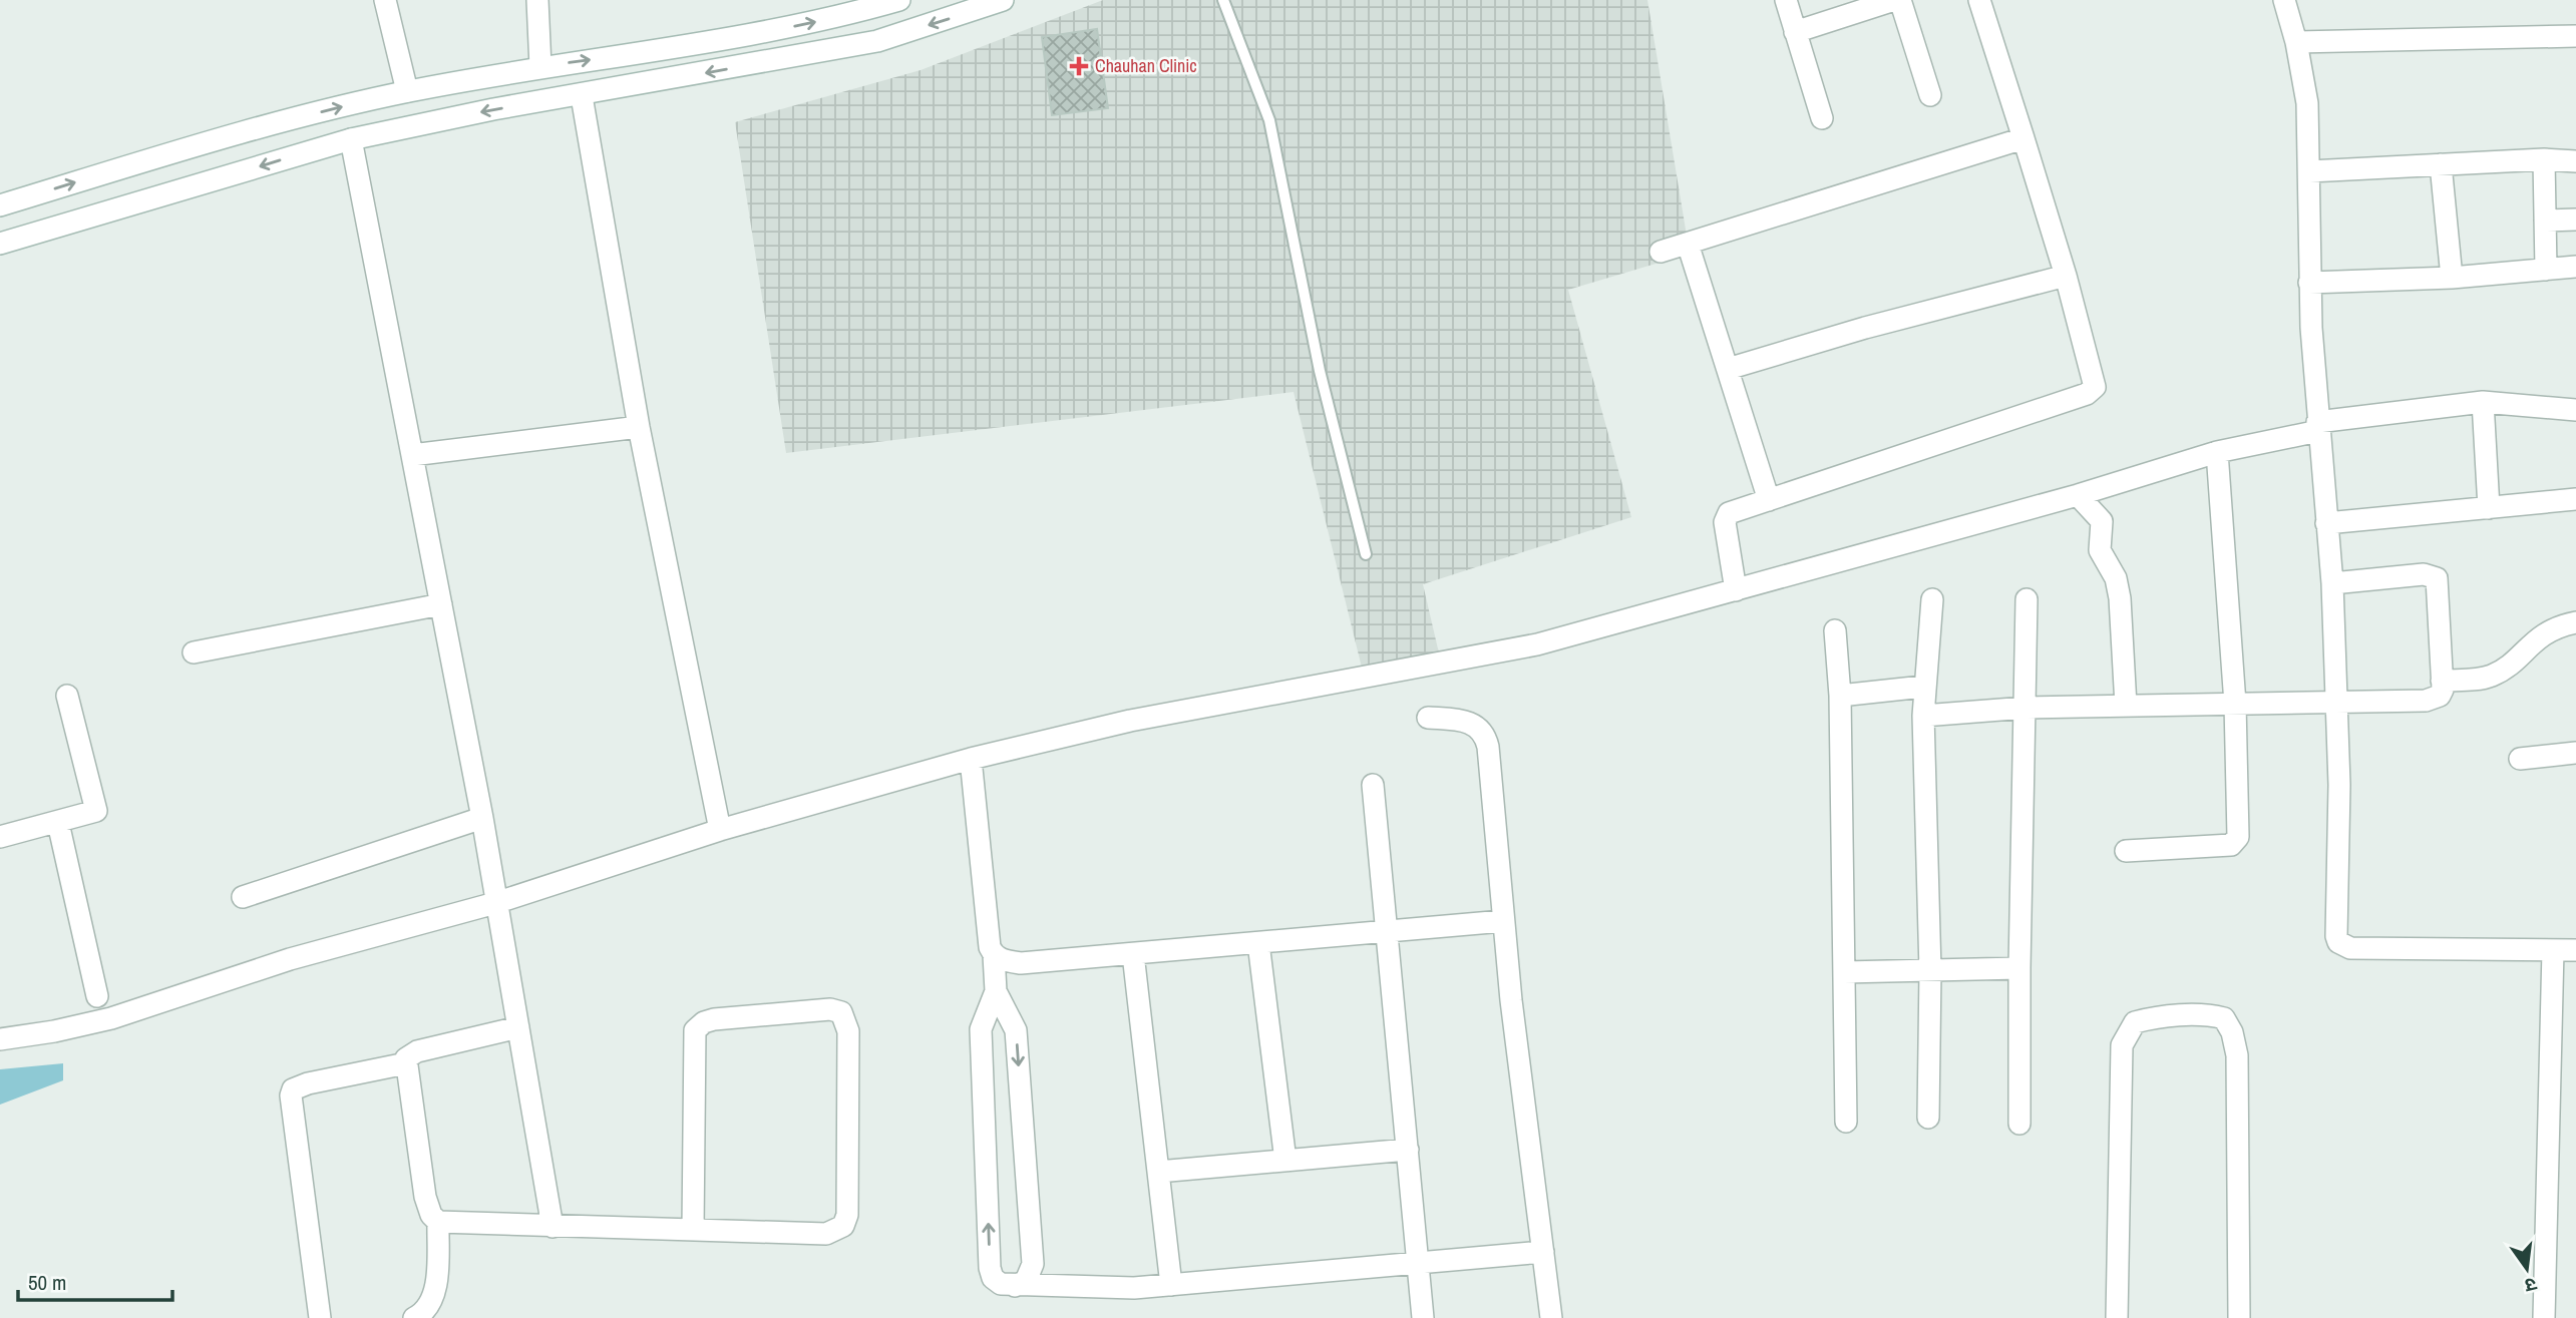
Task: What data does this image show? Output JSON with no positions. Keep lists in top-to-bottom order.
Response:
{
  "places": {
    "health": ["Chauhan Clinic"]
  },
  "scale_bar": "50 m",
  "north": "bottom"
}
